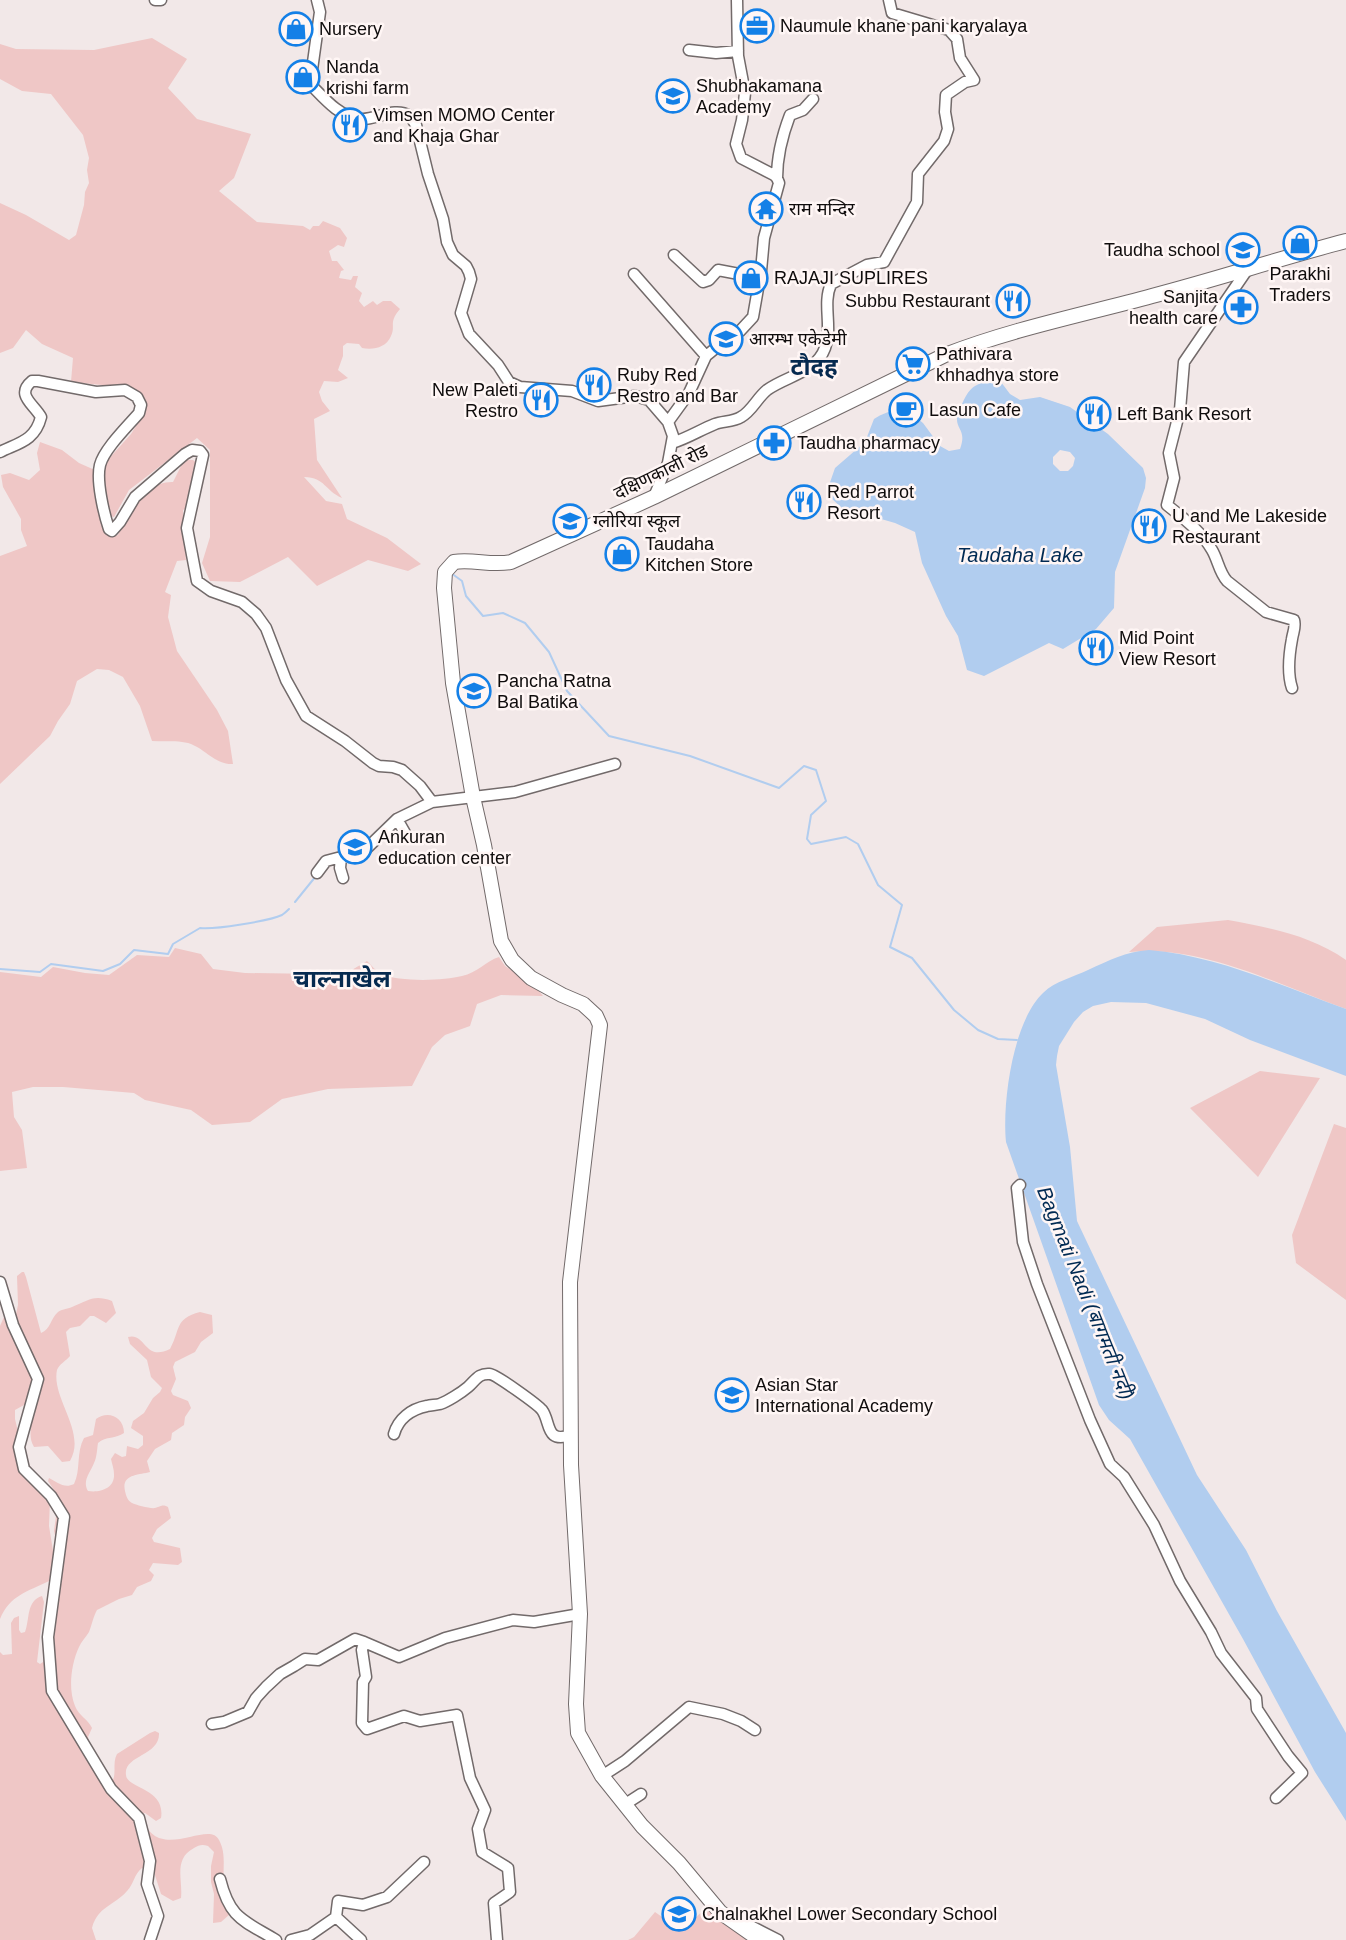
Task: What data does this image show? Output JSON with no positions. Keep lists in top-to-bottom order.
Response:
{
  "streets": {
    "main road": ["दक्षिणकाली रोड"]
  },
  "districts": ["टौदह", "चाल्नाखेल"],
  "water": ["Taudaha Lake", "Bagmati Nadi (बागमती नदी)"],
  "places": {
    "office": ["Naumule khane pani karyalaya"],
    "shop": [
      "Nursery",
      "Nanda krishi farm",
      "Parakhi Traders",
      "RAJAJI SUPLIRES",
      "Taudaha Kitchen Store"
    ],
    "school or university": [
      "Shubhakamana Academy",
      "Taudha school",
      "आरम्भ एकेडेमी",
      "ग्लोरिया स्कूल",
      "Pancha Ratna Bal Batika",
      "Ankuran education center",
      "Asian Star International Academy",
      "Chalnakhel Lower Secondary School"
    ],
    "restaurant": [
      "Vimsen MOMO Center and Khaja Ghar",
      "Subbu Restaurant",
      "Ruby Red Restro and Bar",
      "New Paleti Restro",
      "Left Bank Resort",
      "Red Parrot Resort",
      "U and Me Lakeside Restaurant",
      "Mid Point View Resort"
    ],
    "temple": ["राम मन्दिर"],
    "pharmacy": ["Sanjita health care", "Taudha pharmacy"],
    "supermarket": ["Pathivara khhadhya store"],
    "cafe": ["Lasun Cafe"]
  }
}
